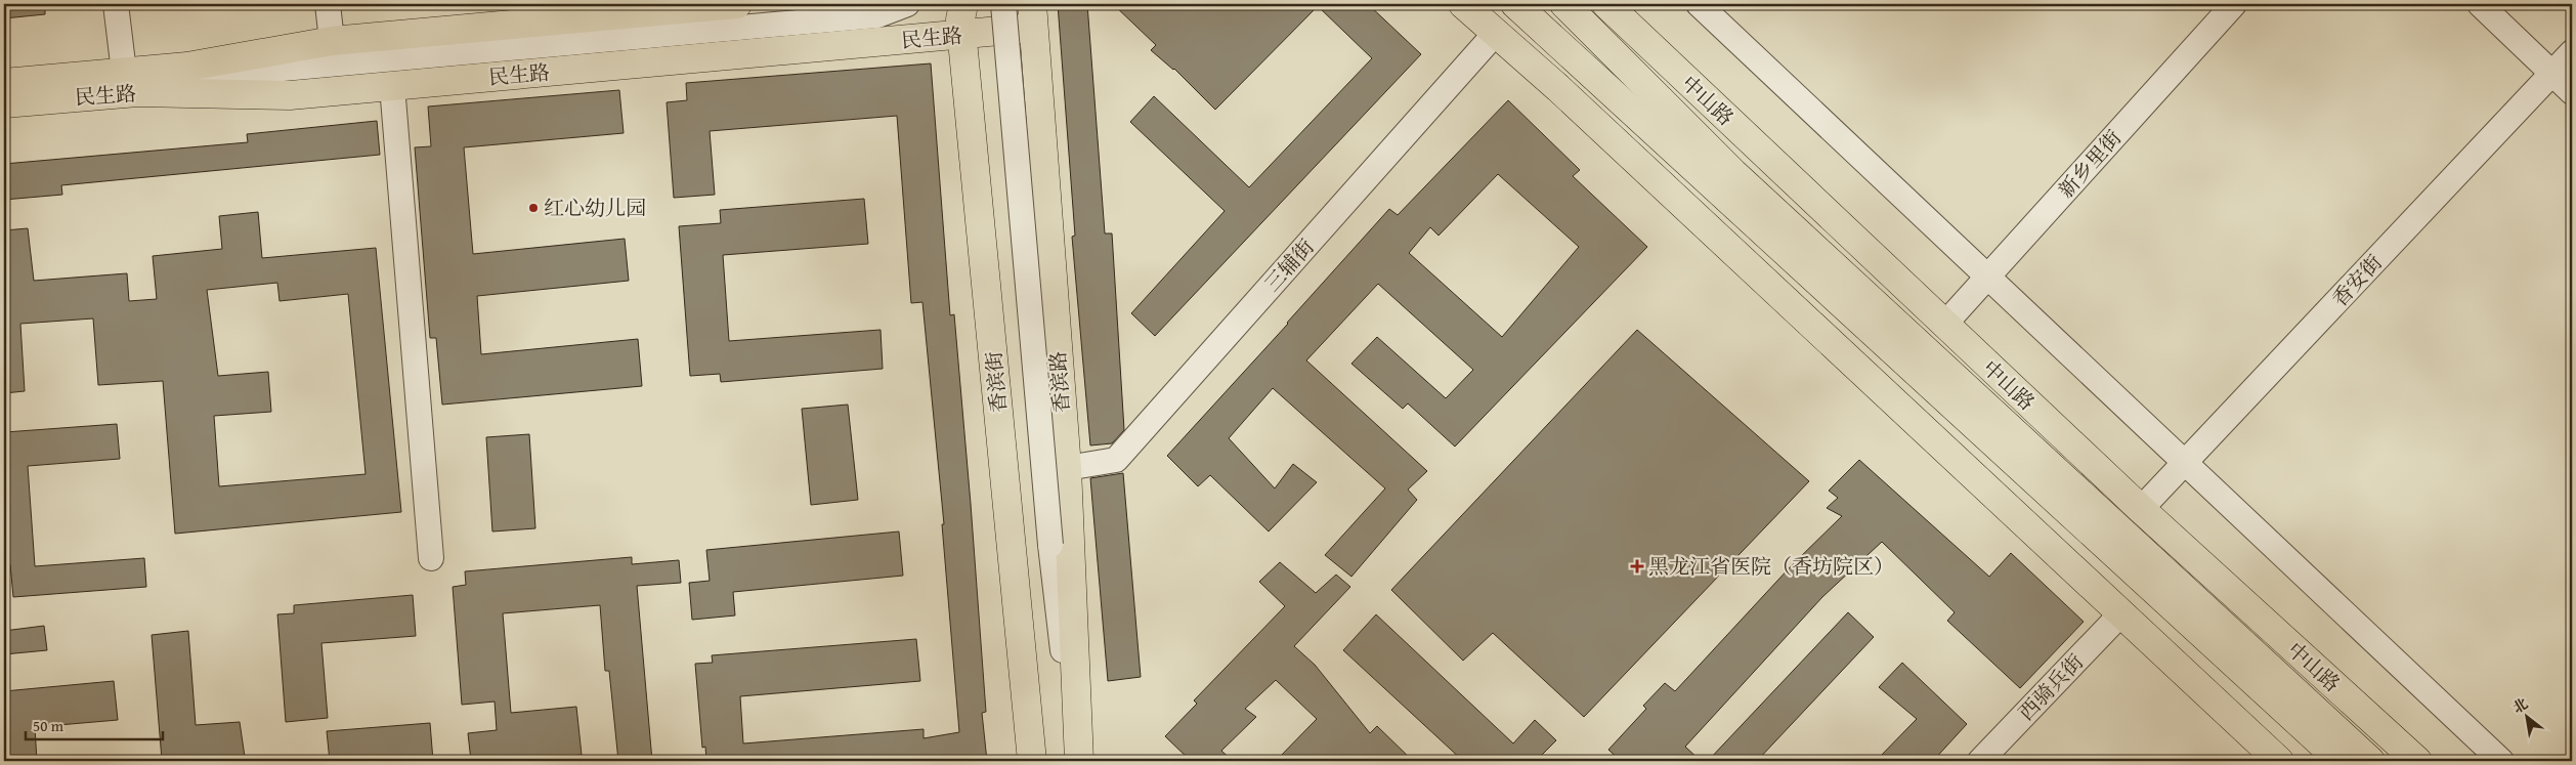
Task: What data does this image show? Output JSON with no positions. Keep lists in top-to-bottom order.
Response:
{
  "streets": {
    "main road": [
      "民生路",
      "中山路",
      "香滨街",
      "香滨路"
    ],
    "street": [
      "新乡里街",
      "三辅街",
      "香安街",
      "西骑兵街"
    ]
  },
  "crossings": [
    ["民生路", "香滨街"],
    ["民生路", "香滨路"],
    ["中山路", "新乡里街"],
    ["中山路", "香安街"],
    ["三辅街", "香滨路"]
  ],
  "places": {
    "other": ["红心幼儿园"],
    "health": ["黑龙江省医院（香坊院区）"]
  },
  "scale_bar": "50 m",
  "north": "top left"
}
